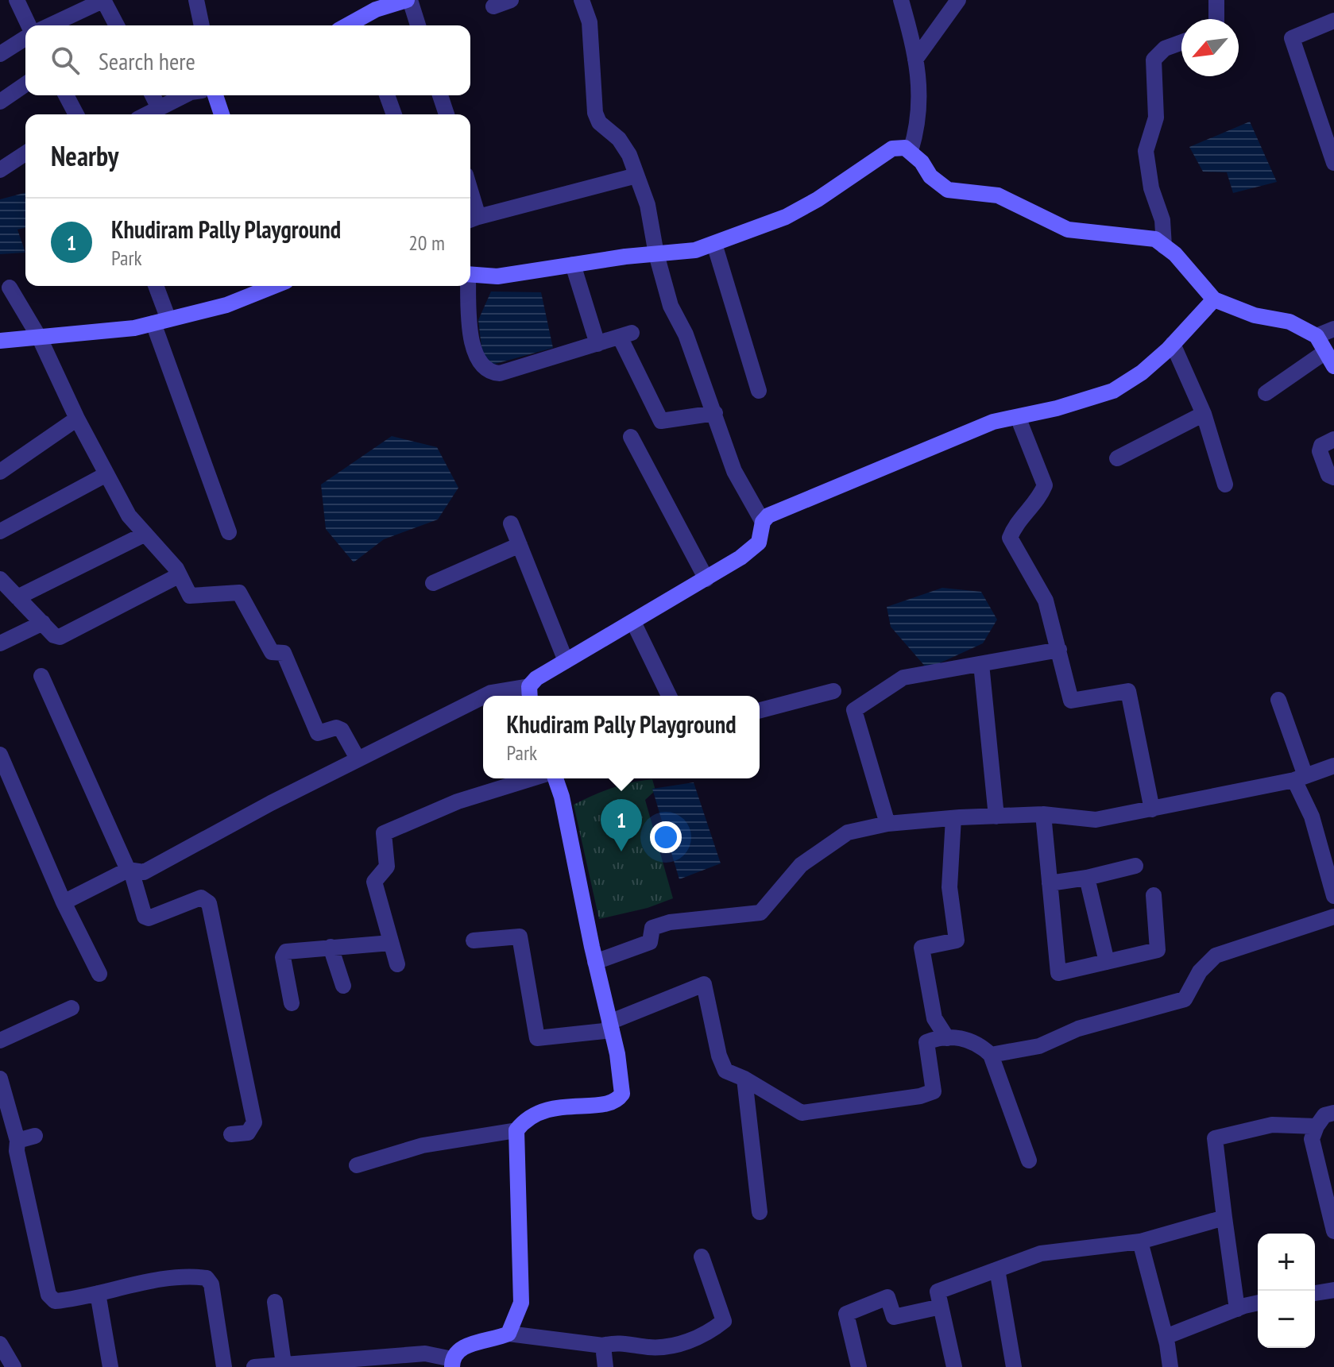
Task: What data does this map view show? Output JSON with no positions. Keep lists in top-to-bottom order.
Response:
{
  "north": "bottom left",
  "page": {
    "search": "Search here",
    "heading": "Nearby",
    "list": [
      {
        "mark": "1",
        "name": "Khudiram Pally Playground",
        "note": "Park",
        "value": "20 m"
      }
    ],
    "popup": ["Khudiram Pally Playground", "Park"],
    "pins": "1",
    "map_buttons": ["+", "−"]
  }
}
